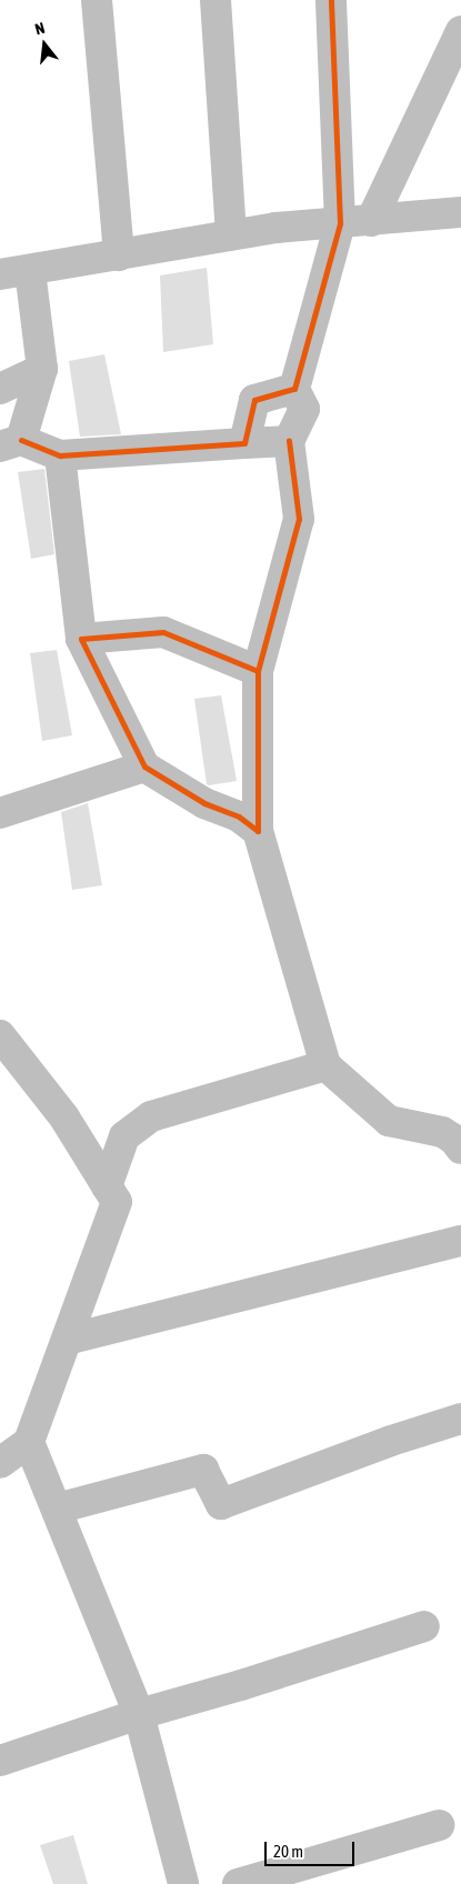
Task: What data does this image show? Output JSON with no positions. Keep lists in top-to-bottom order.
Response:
{
  "scale_bar": "20 m",
  "north": "top"
}
